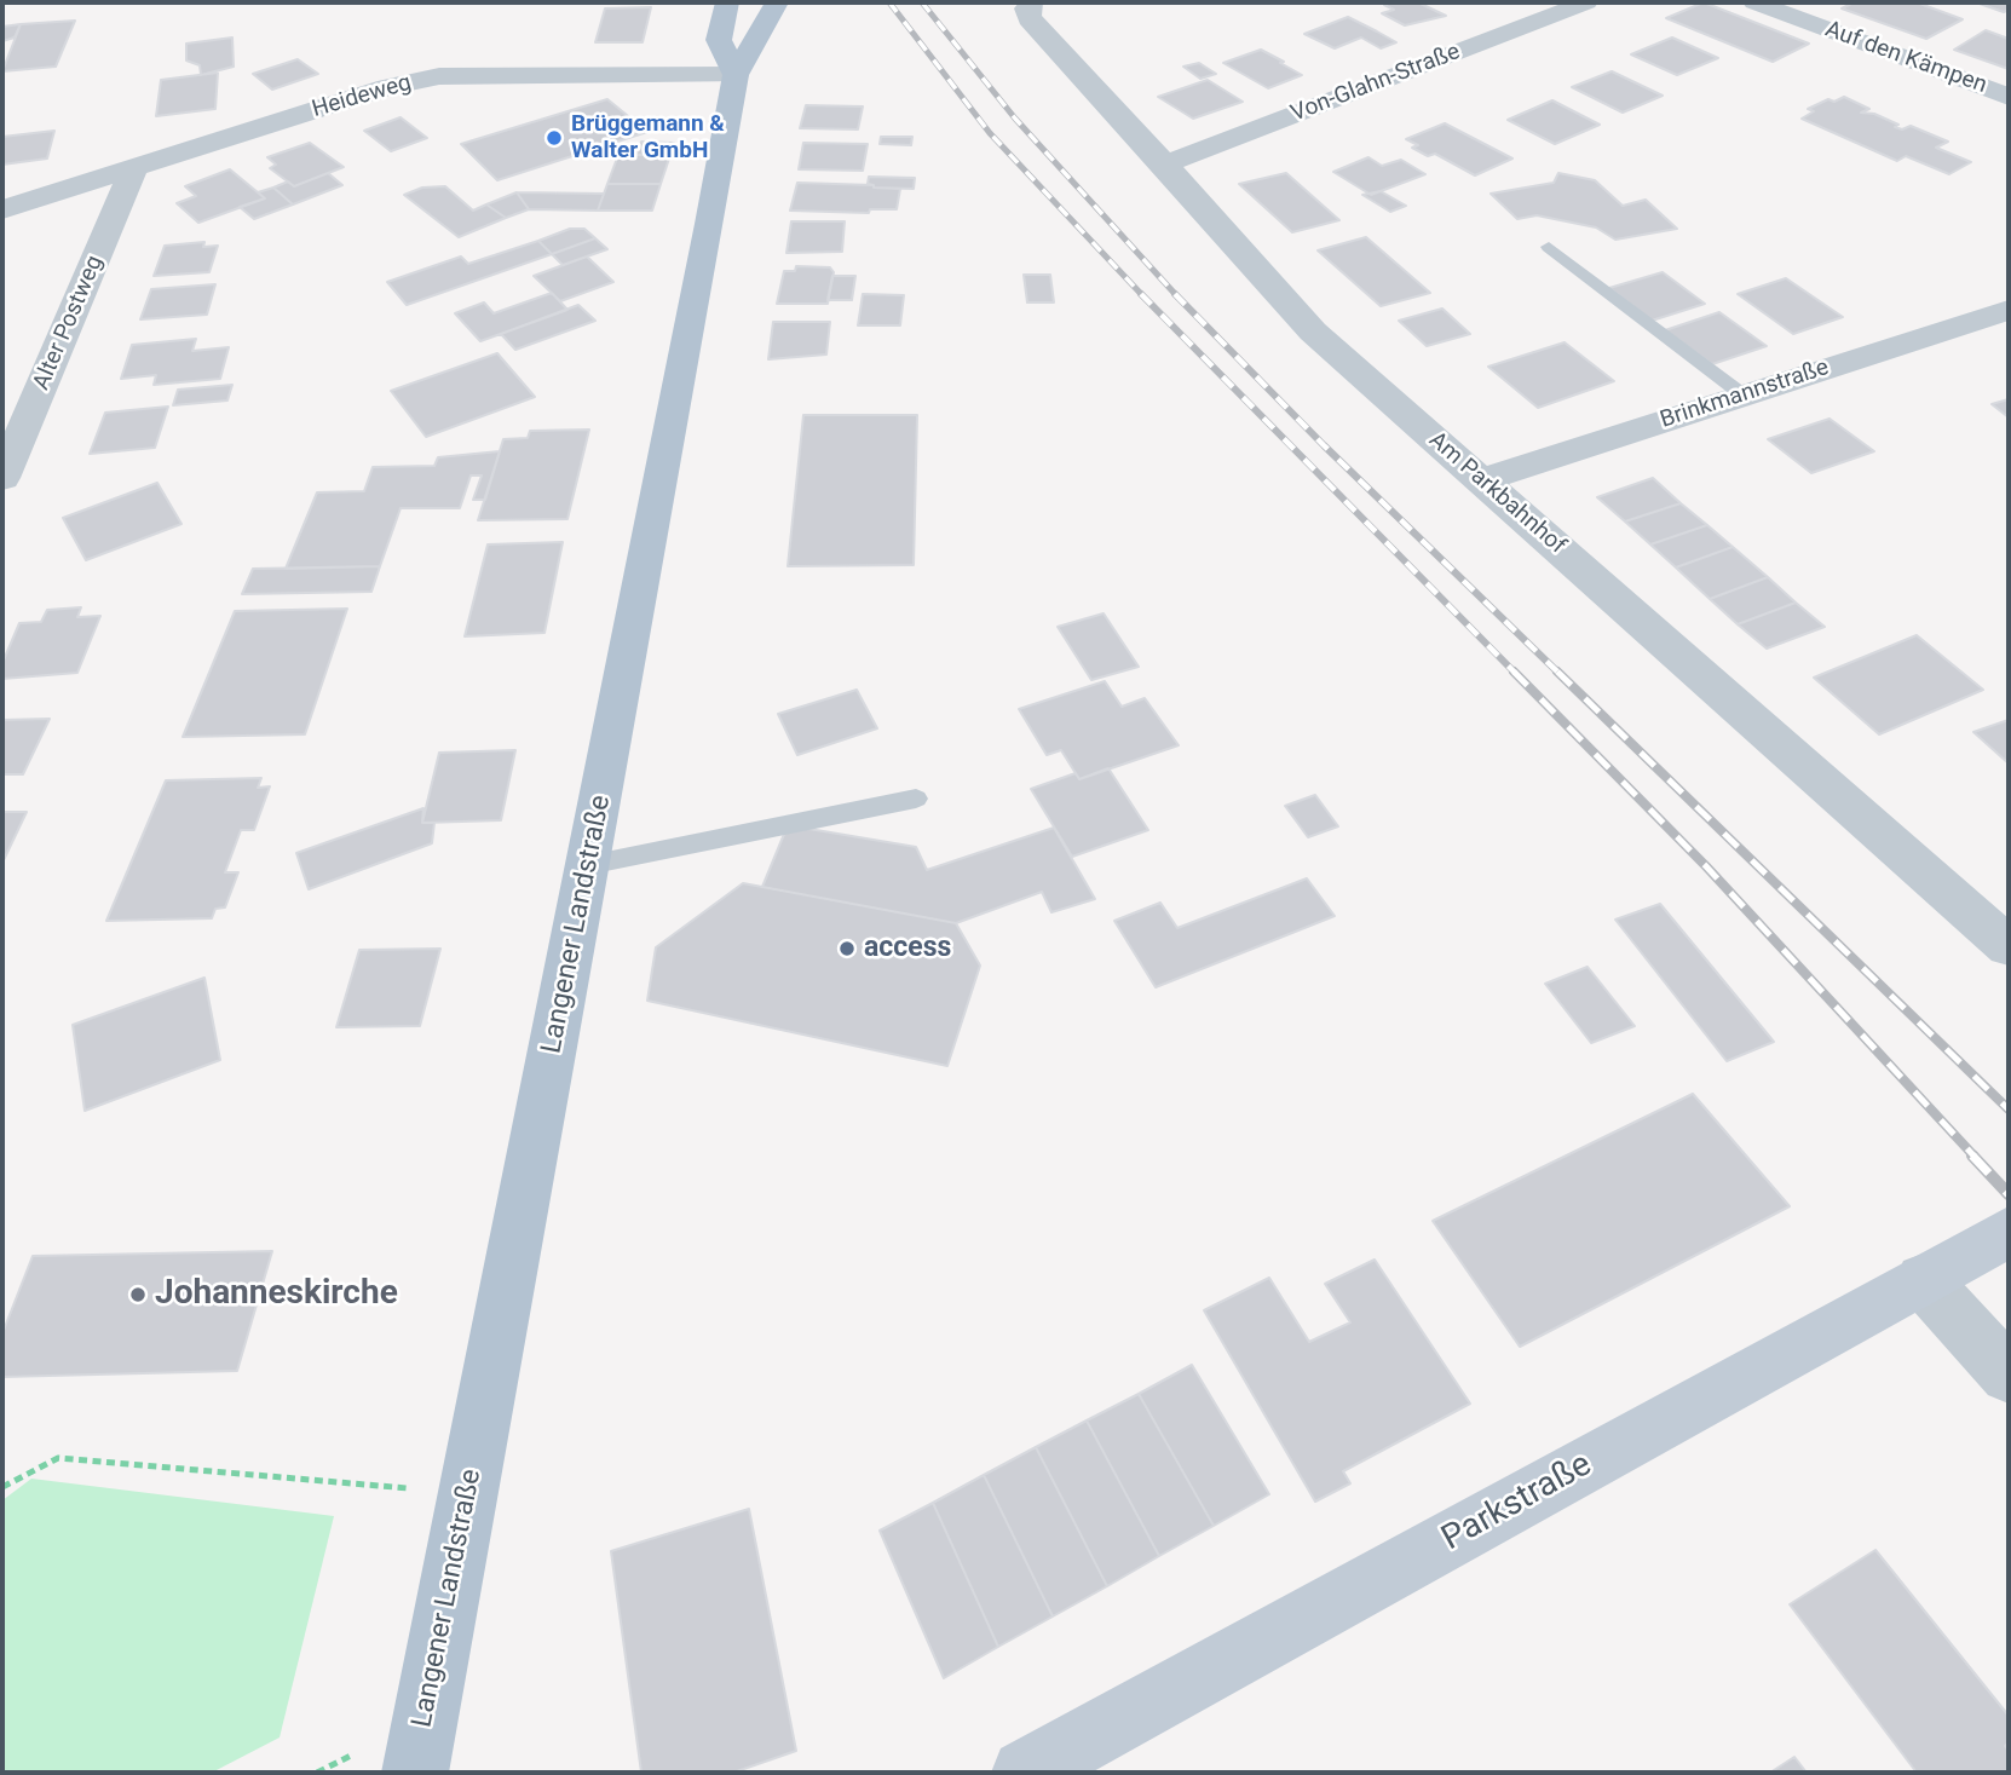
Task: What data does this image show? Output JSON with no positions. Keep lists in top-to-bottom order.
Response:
{
  "streets": {
    "main road": ["Langener Landstraße"],
    "street": [
      "Auf den Kämpen",
      "Von-Glahn-Straße",
      "Heideweg",
      "Alter Postweg",
      "Brinkmannstraße",
      "Am Parkbahnhof",
      "Parkstraße"
    ]
  },
  "crossings": [
    ["Von-Glahn-Straße", "Am Parkbahnhof"],
    ["Heideweg", "Alter Postweg"],
    ["Heideweg", "Langener Landstraße"],
    ["Brinkmannstraße", "Am Parkbahnhof"]
  ],
  "places": ["Brüggemann & Walter GmbH", "access", "Johanneskirche"]
}
